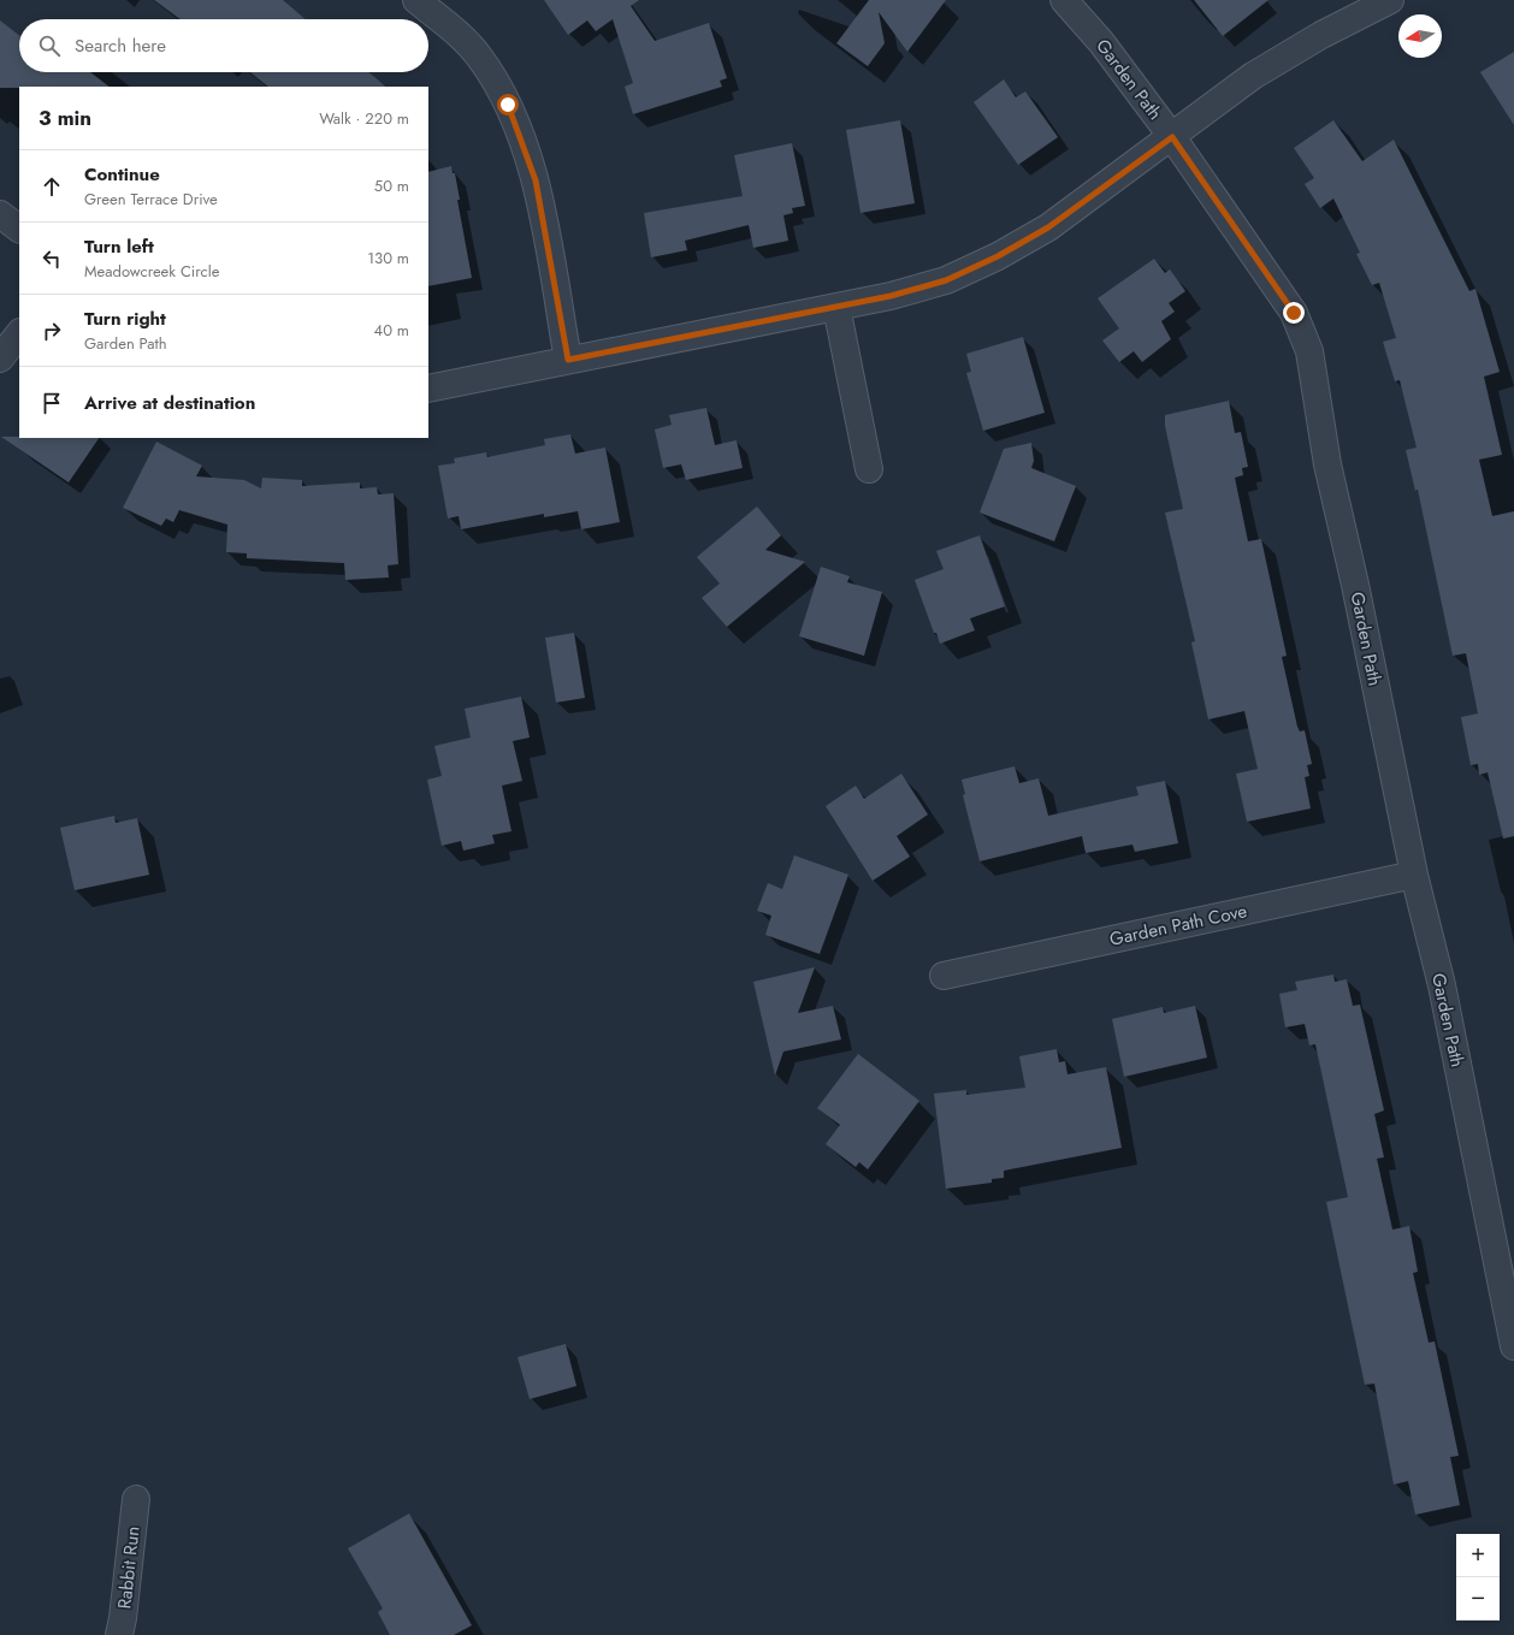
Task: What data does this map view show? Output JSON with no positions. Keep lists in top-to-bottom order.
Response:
{
  "streets": {
    "street": ["Garden Path", "Garden Path Cove", "Rabbit Run"]
  },
  "crossings": [
    ["Garden Path", "Garden Path Cove"]
  ],
  "north": "left",
  "page": {
    "search": "Search here",
    "heading": ["3 min", "Walk · 220 m"],
    "list": [
      ["Continue", "Green Terrace Drive", "50 m"],
      ["Turn left", "Meadowcreek Circle", "130 m"],
      ["Turn right", "Garden Path", "40 m"],
      "Arrive at destination"
    ],
    "map_buttons": ["+", "−"]
  }
}
